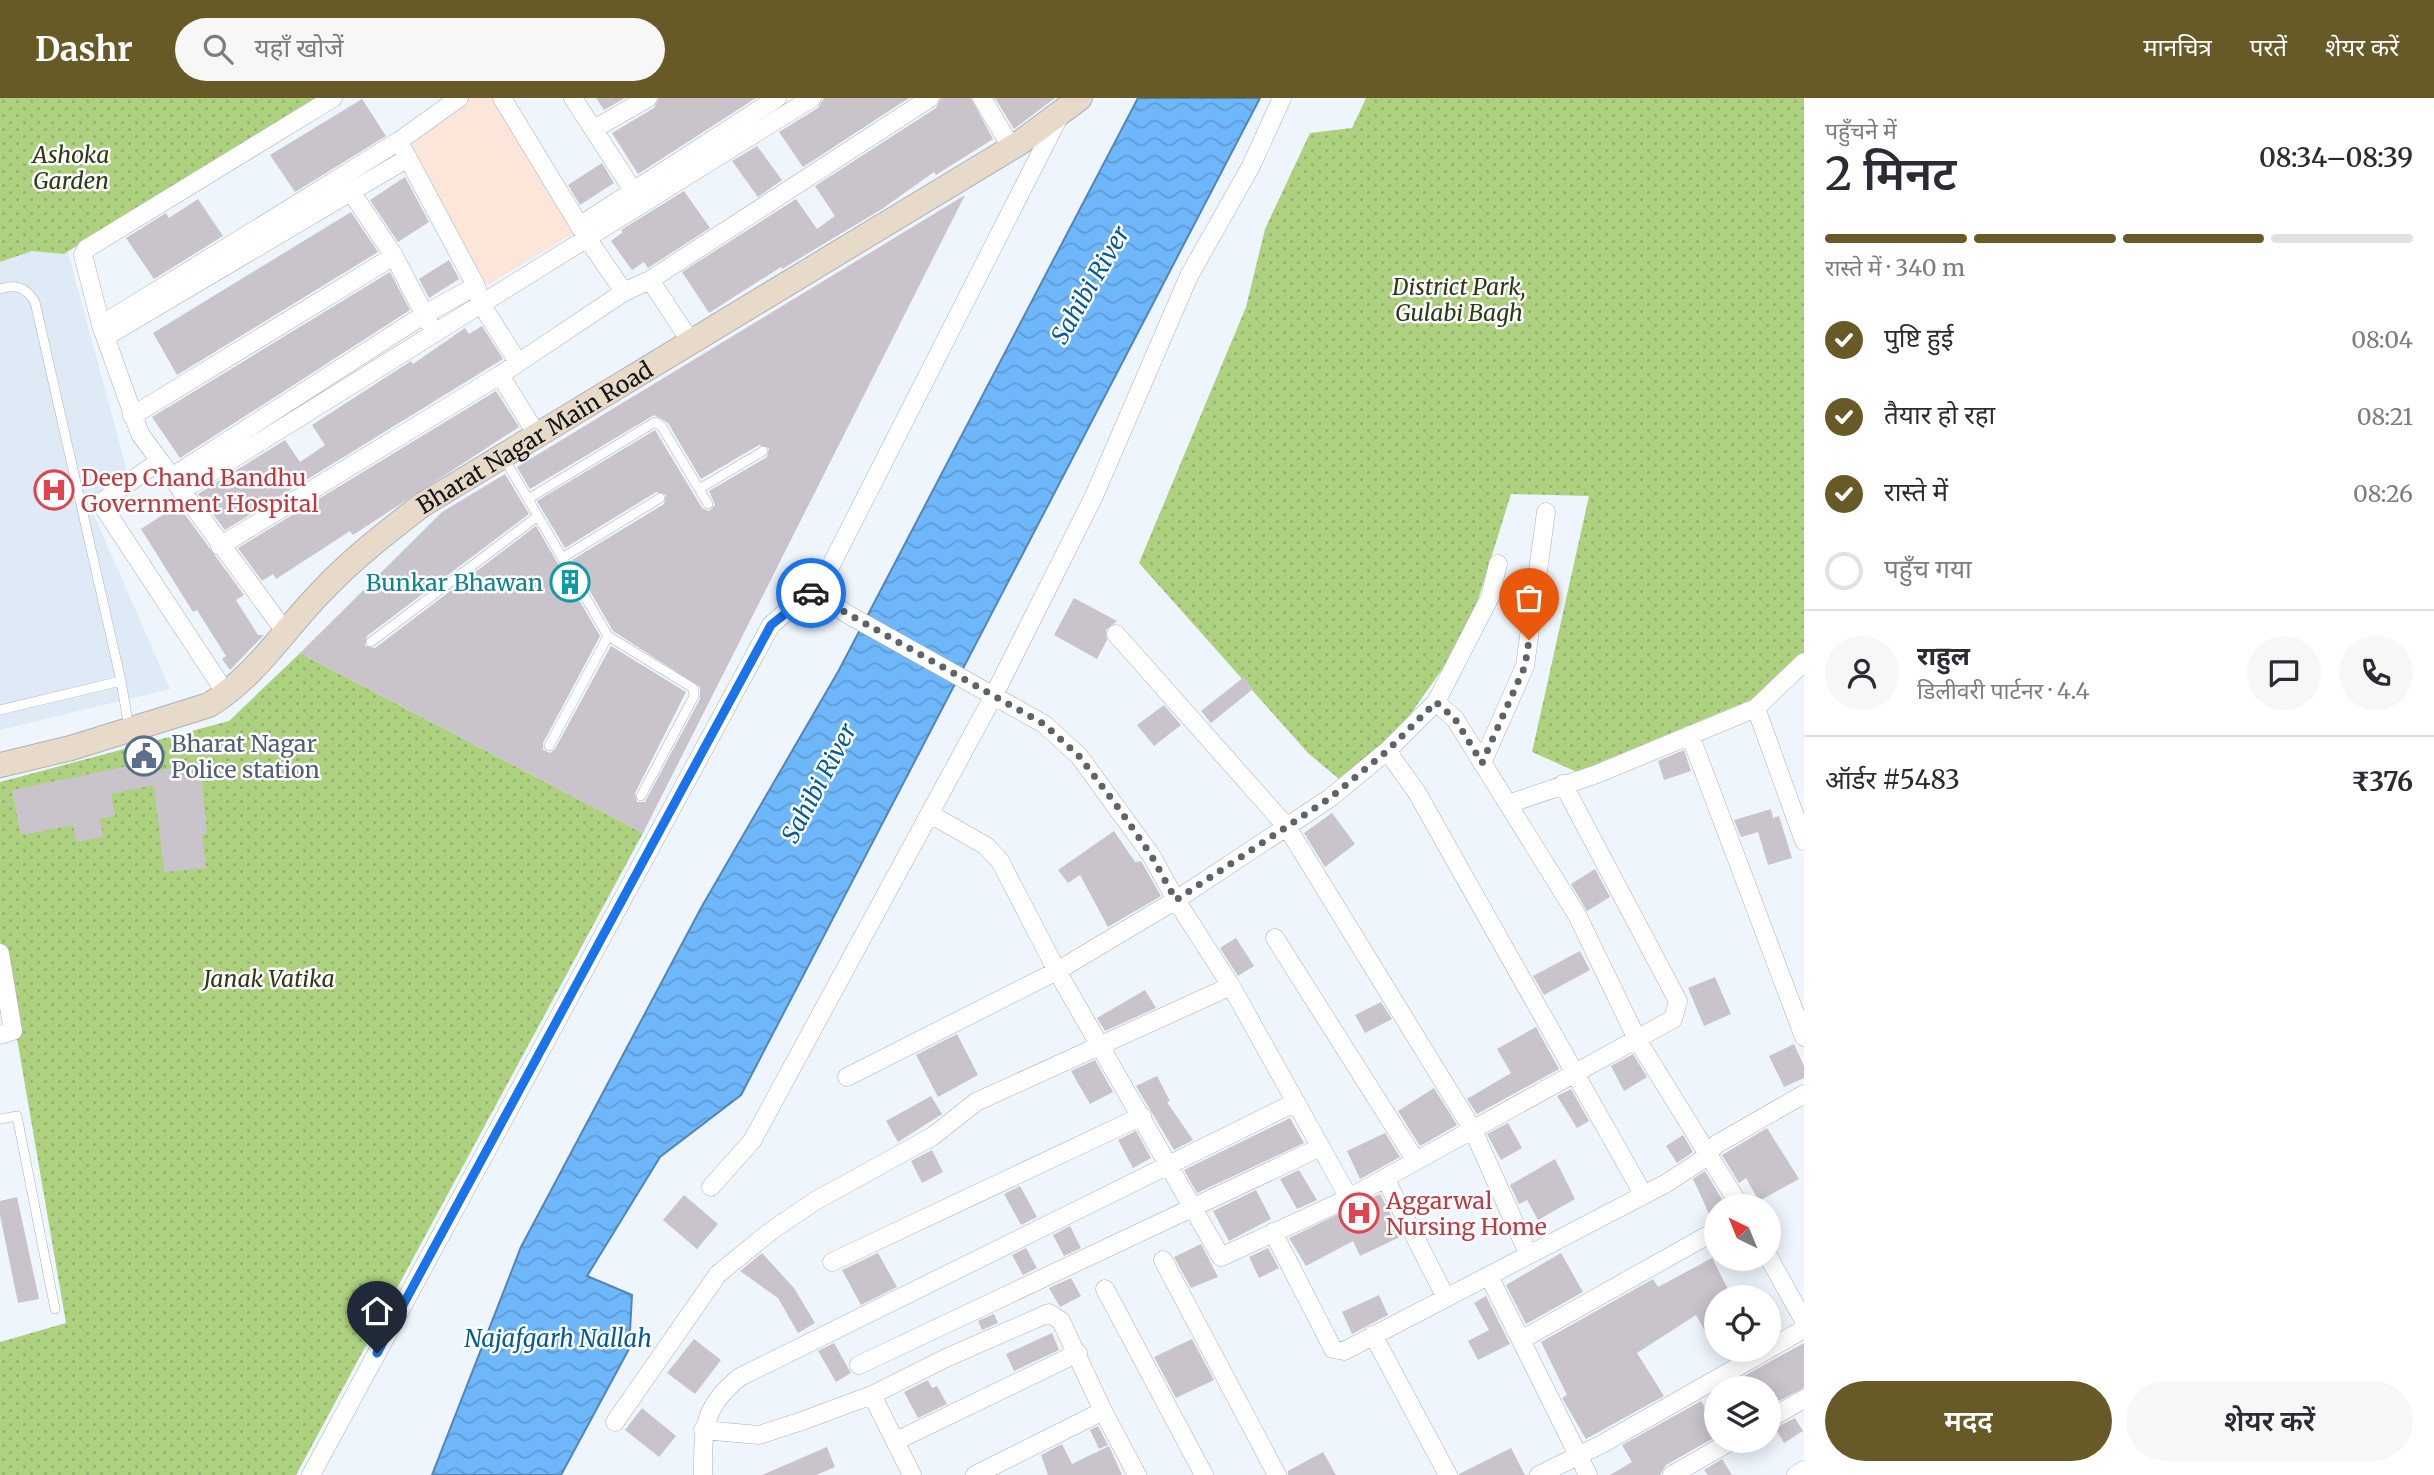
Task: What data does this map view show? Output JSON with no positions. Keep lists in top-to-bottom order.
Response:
{
  "streets": {
    "street": ["Bharat Nagar Main Road"]
  },
  "water": ["Sahibi River", "Najafgarh Nallah"],
  "parks": ["Ashoka Garden", "District Park, Gulabi Bagh", "Janak Vatika"],
  "places": {
    "hospital": ["Deep Chand Bandhu Government Hospital", "Aggarwal Nursing Home"],
    "building": ["Bunkar Bhawan"],
    "public building": ["Bharat Nagar Police station"]
  },
  "north": "top left",
  "page": {
    "header": "Dashr",
    "search": "यहाँ खोजें",
    "nav": ["मानचित्र", "परतें", "शेयर करें"],
    "heading": ["2 मिनट", "पहुँचने में", "08:34–08:39"],
    "panel": [
      "राहुल",
      "डिलीवरी पार्टनर · 4.4",
      "ऑर्डर #5483",
      "₹376"
    ],
    "bar": "रास्ते में · 340 m",
    "list": [
      ["पुष्टि हुई", "08:04"],
      ["तैयार हो रहा", "08:21"],
      ["रास्ते में", "08:26"],
      "पहुँच गया"
    ],
    "buttons": ["मदद", "शेयर करें"]
  }
}
